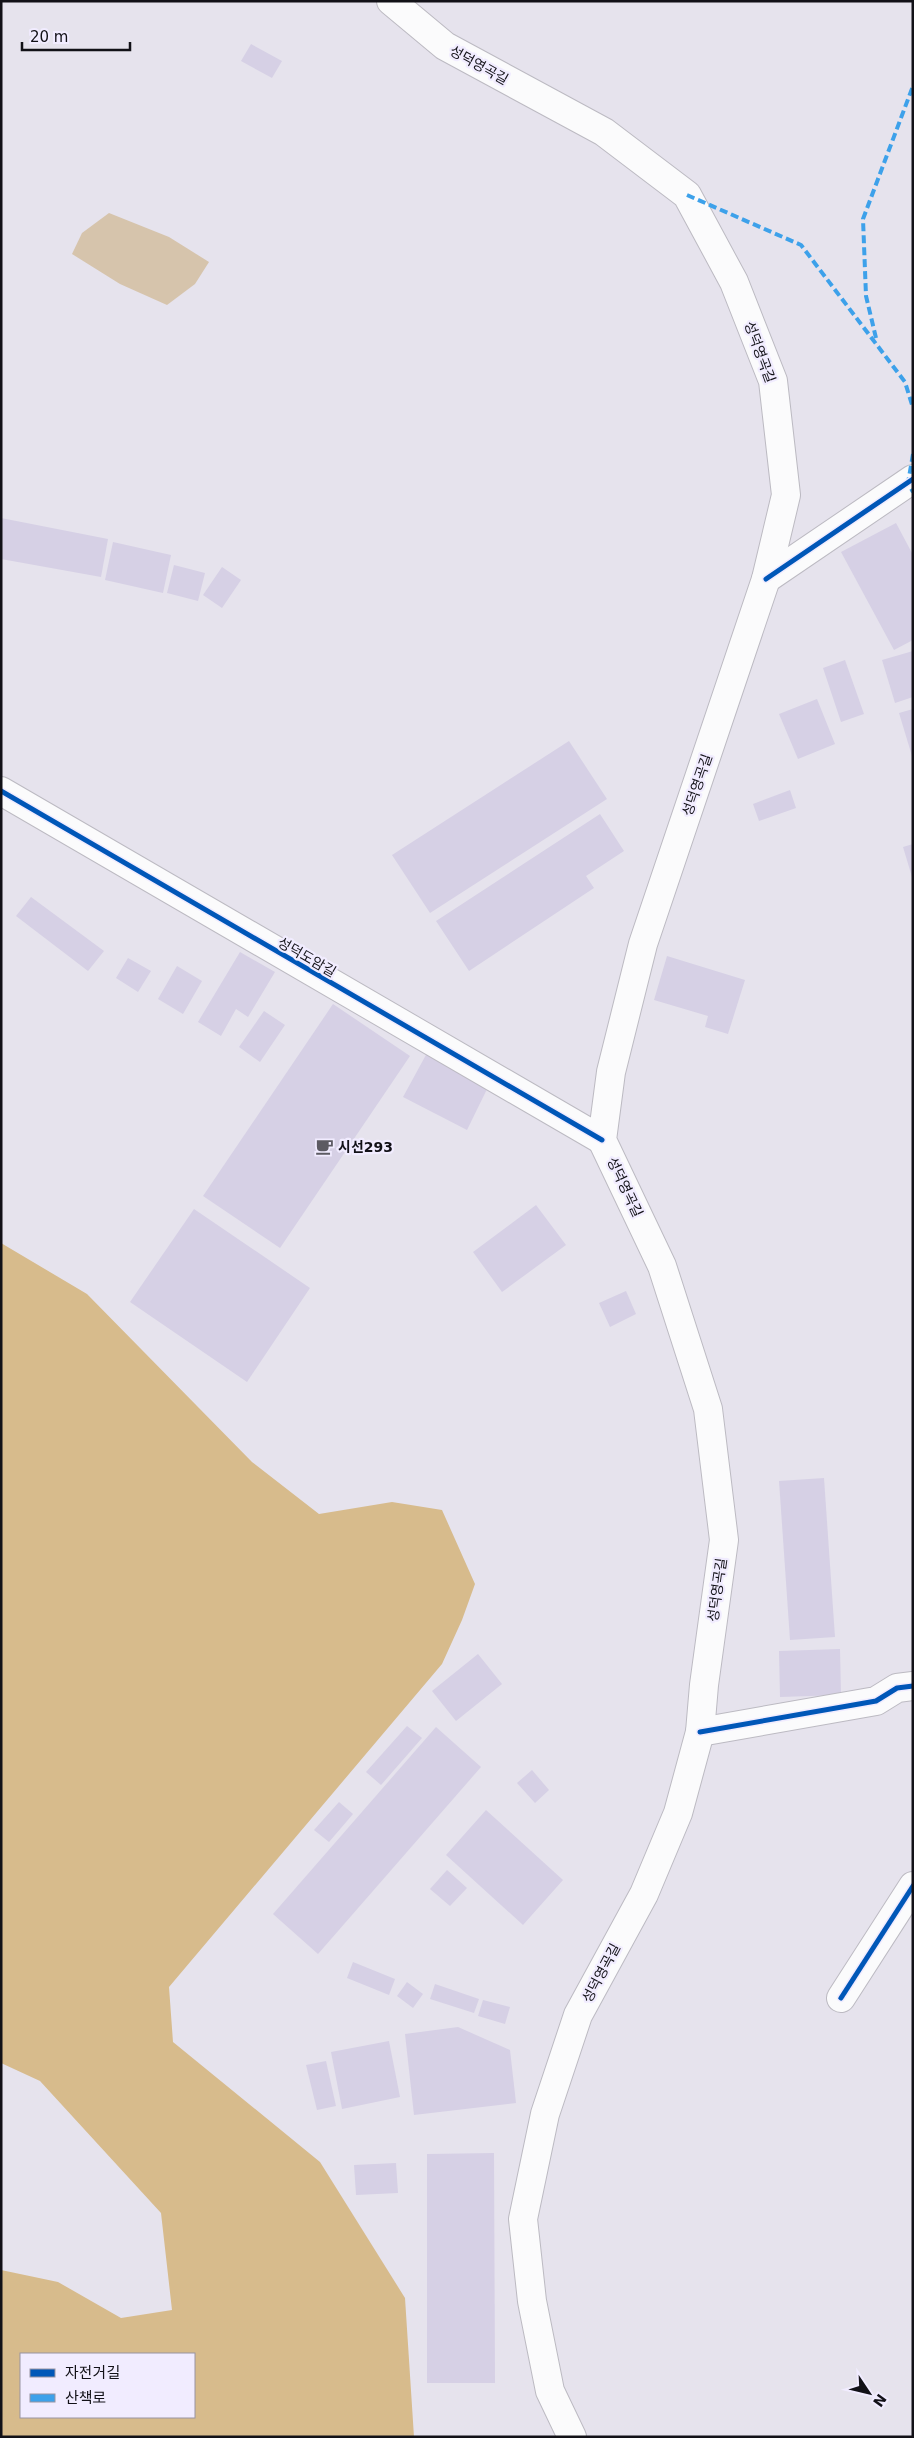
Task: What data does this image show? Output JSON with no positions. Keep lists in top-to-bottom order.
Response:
{
  "streets": {
    "main road": ["성덕영곡길", "성덕도암길"]
  },
  "crossings": [
    ["성덕영곡길", "성덕도암길"]
  ],
  "places": {
    "cafe": ["시선293"]
  },
  "legend": ["자전거길", "산책로"],
  "scale_bar": "20 m",
  "north": "bottom right"
}
